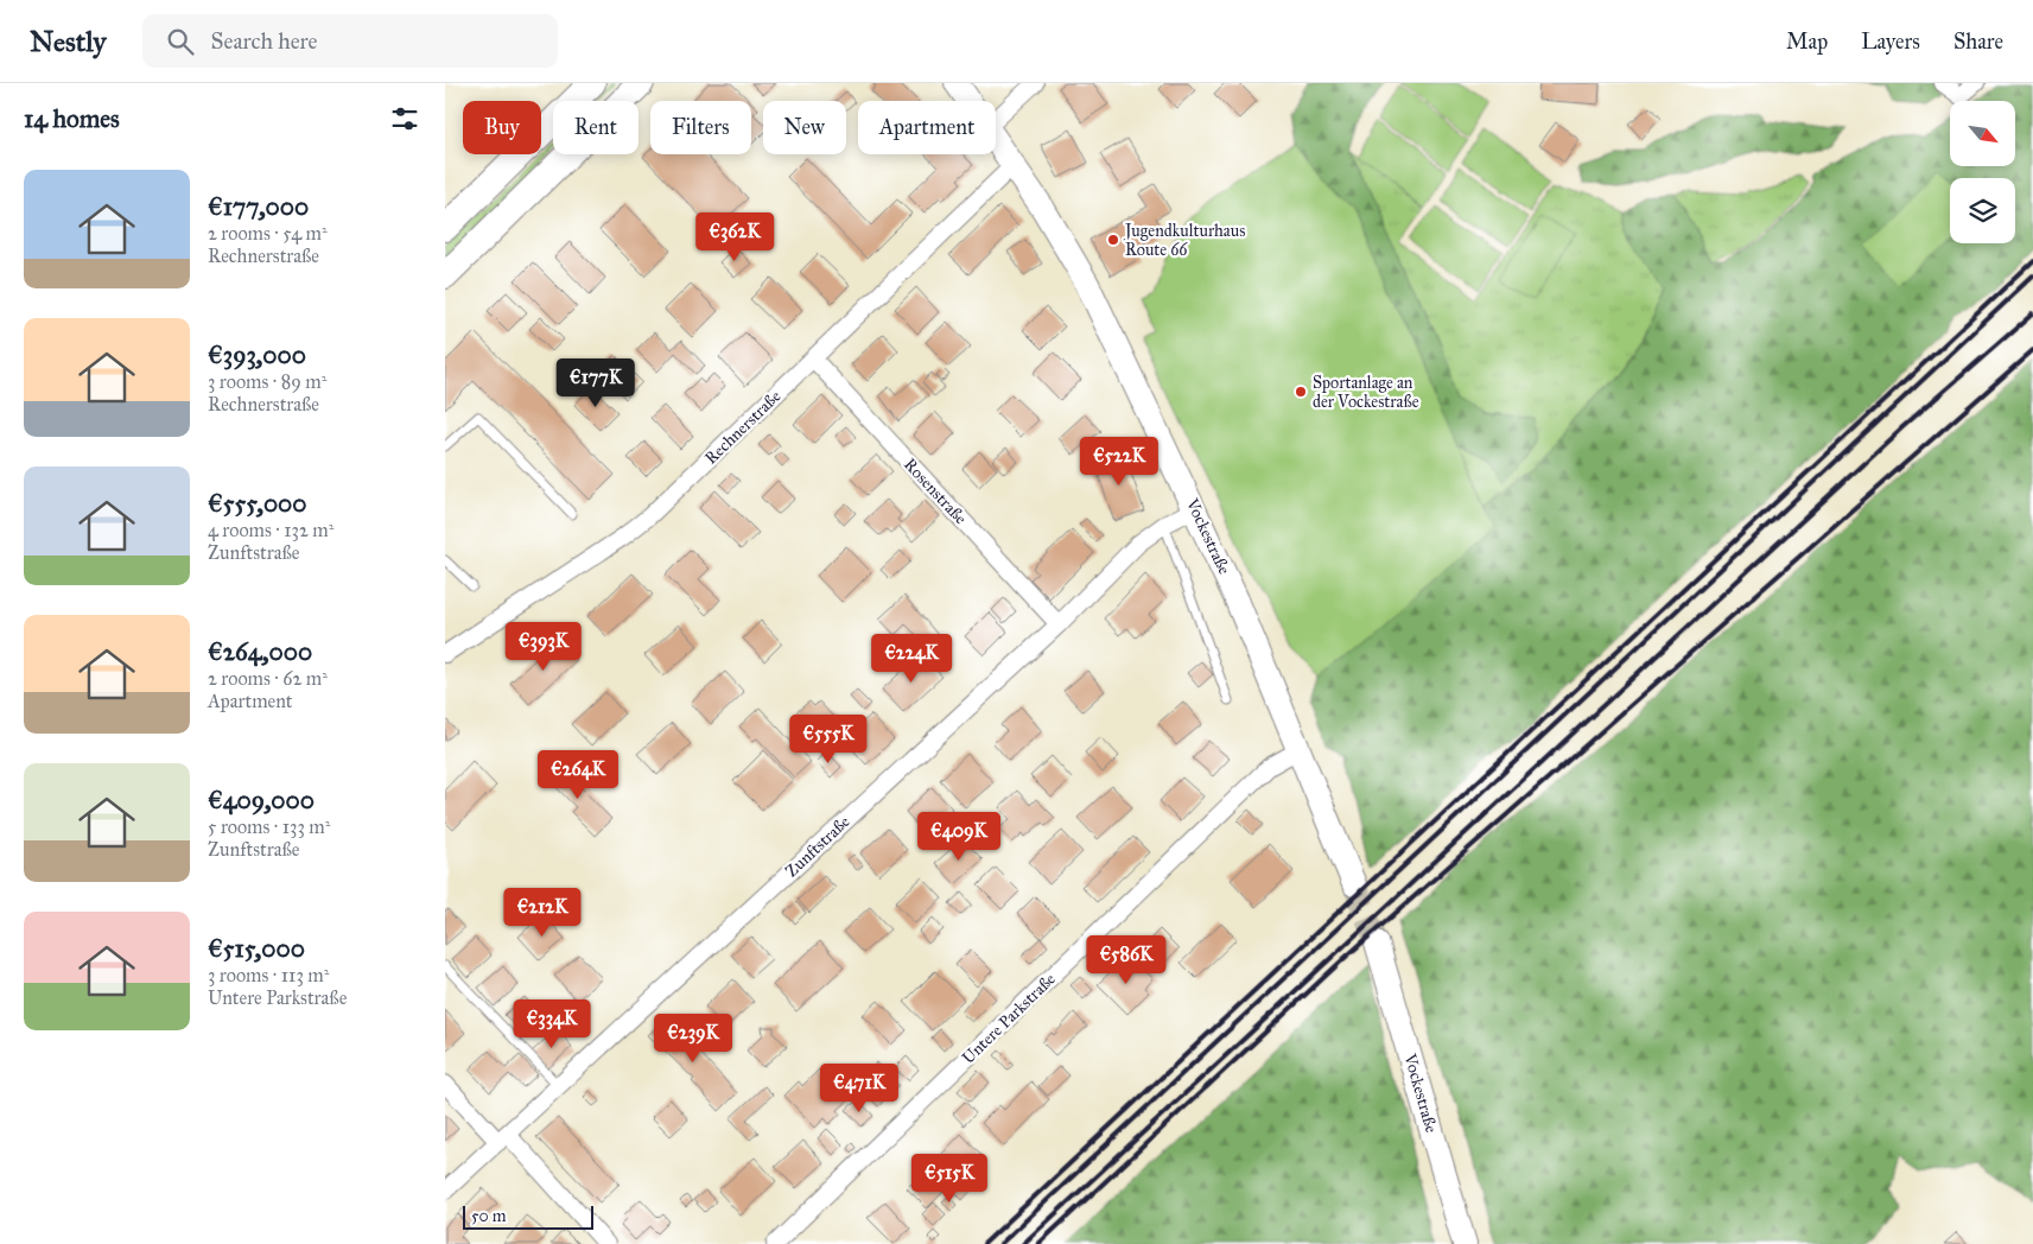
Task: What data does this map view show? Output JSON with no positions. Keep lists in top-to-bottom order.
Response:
{
  "streets": {
    "main road": ["Vockestraße"],
    "street": [
      "Rechnerstraße",
      "Rosenstraße",
      "Zunftstraße",
      "Untere Parkstraße"
    ]
  },
  "crossings": [
    ["Rechnerstraße", "Rosenstraße"],
    ["Rechnerstraße", "Vockestraße"],
    ["Rosenstraße", "Zunftstraße"],
    ["Vockestraße", "Zunftstraße"],
    ["Vockestraße", "Untere Parkstraße"]
  ],
  "places": ["Jugendkulturhaus Route 66", "Sportanlage an der Vockestraße"],
  "scale_bar": "50 m",
  "north": "bottom right",
  "page": {
    "header": "Nestly",
    "search": "Search here",
    "nav": ["Map", "Layers", "Share"],
    "heading": "14 homes",
    "chip": [
      "Buy",
      "Rent",
      "Filters",
      "New",
      "Apartment"
    ],
    "list": [
      {
        "name": "€177,000",
        "note": "2 rooms · 54 m² · Rechnerstraße"
      },
      {
        "name": "€393,000",
        "note": "3 rooms · 89 m² · Rechnerstraße"
      },
      {
        "name": "€555,000",
        "note": "4 rooms · 132 m² · Zunftstraße"
      },
      {
        "name": "€264,000",
        "note": "2 rooms · 62 m² · Apartment"
      },
      {
        "name": "€409,000",
        "note": "5 rooms · 133 m² · Zunftstraße"
      },
      {
        "name": "€515,000",
        "note": "3 rooms · 113 m² · Untere Parkstraße"
      }
    ],
    "price": [
      "€362K",
      "€177K",
      "€522K",
      "€393K",
      "€224K",
      "€555K",
      "€264K",
      "€409K",
      "€212K",
      "€586K",
      "€334K",
      "€239K",
      "€471K",
      "€515K"
    ],
    "scale": "50 m"
  }
}
